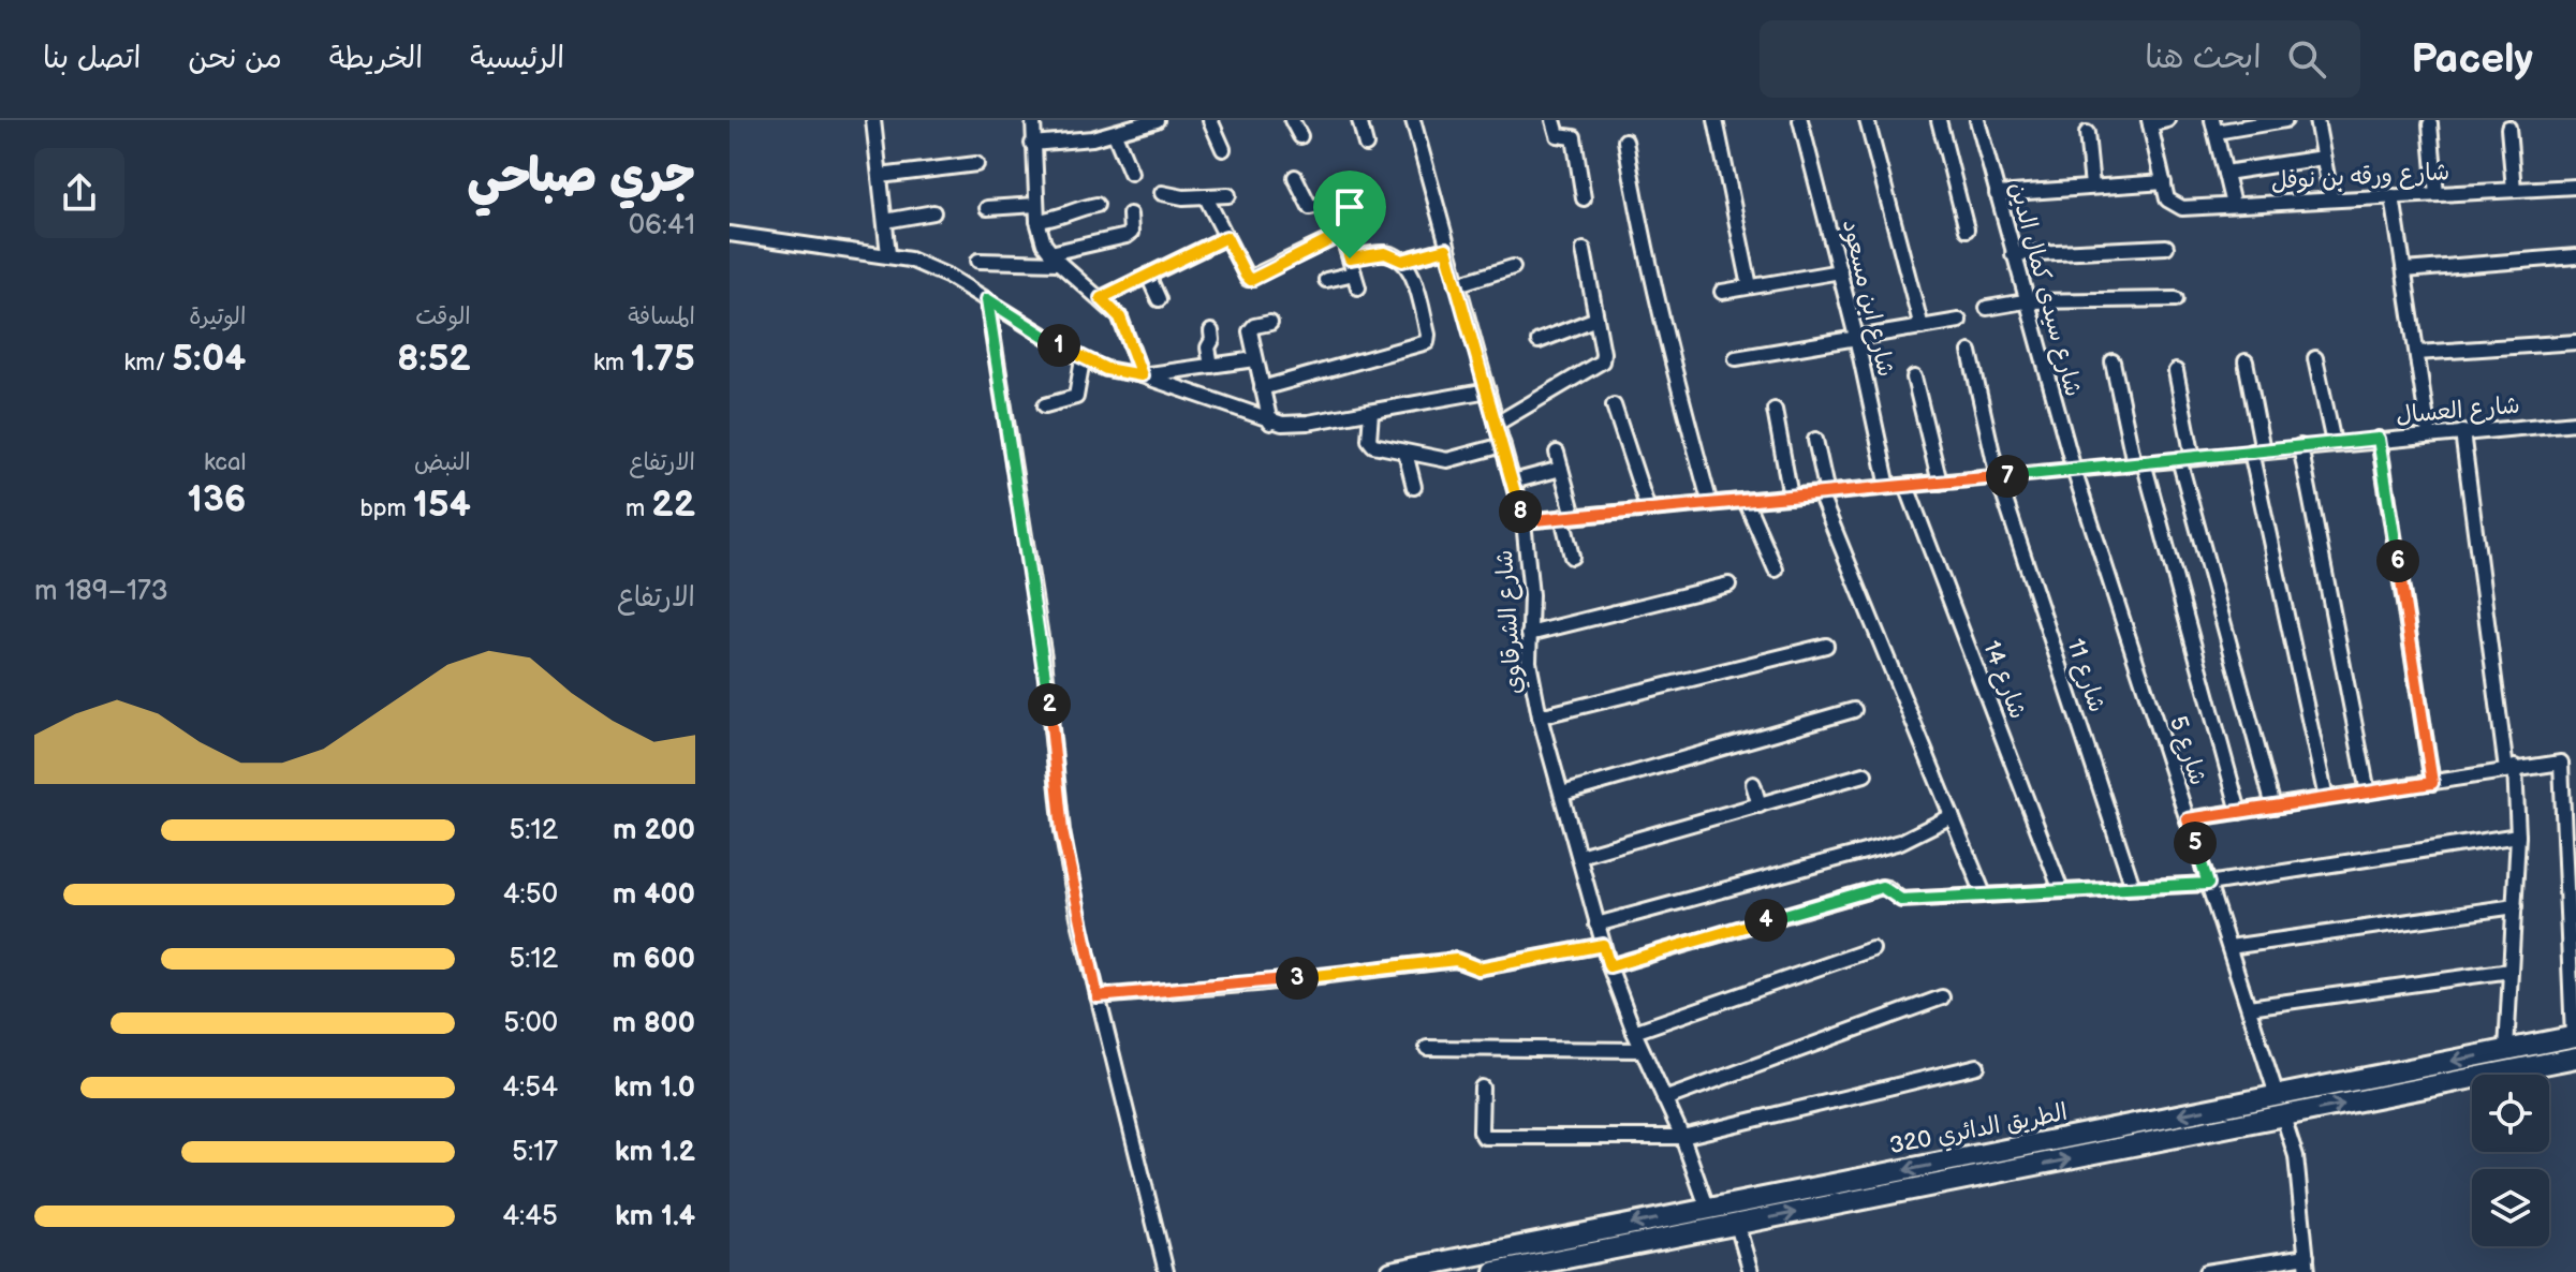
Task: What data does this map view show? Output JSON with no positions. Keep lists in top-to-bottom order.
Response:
{
  "streets": {
    "main road": ["الطريق الدائري 320"],
    "street": [
      "شارع ورقه بن نوفل",
      "شارع سيدى كمال الدين",
      "شارع ابن مسعود",
      "شارع العسال",
      "شارع الشرقاوي",
      "شارع 11",
      "شارع 14",
      "شارع 5"
    ]
  },
  "crossings": [
    ["شارع سيدى كمال الدين", "شارع العسال"],
    ["شارع سيدى كمال الدين", "شارع 5"],
    ["شارع ابن مسعود", "شارع العسال"],
    ["شارع العسال", "شارع الشرقاوي"],
    ["شارع العسال", "شارع 11"],
    ["شارع العسال", "شارع 14"],
    ["شارع العسال", "شارع 5"],
    ["شارع الشرقاوي", "الطريق الدائري 320"],
    ["شارع 5", "الطريق الدائري 320"]
  ],
  "page": {
    "header": "Pacely",
    "search": "ابحث هنا",
    "nav": [
      "الرئيسية",
      "الخريطة",
      "من نحن",
      "اتصل بنا"
    ],
    "heading": ["جري صباحي", "06:41"],
    "stats": [
      ["المسافة", "1.75 km"],
      ["الوقت", "8:52"],
      ["الوتيرة", "5:04 /km"],
      ["الارتفاع", "22 m"],
      ["النبض", "154 bpm"],
      ["kcal", "136"]
    ],
    "pins": [
      "1",
      "7",
      "8",
      "6",
      "2",
      "5",
      "4",
      "3"
    ],
    "chart": ["الارتفاع", "173–189 m"],
    "list": [
      {
        "name": "200 m",
        "note": "5:12"
      },
      {
        "name": "400 m",
        "note": "4:50"
      },
      {
        "name": "600 m",
        "note": "5:12"
      },
      {
        "name": "800 m",
        "note": "5:00"
      },
      {
        "name": "1.0 km",
        "note": "4:54"
      },
      {
        "name": "1.2 km",
        "note": "5:17"
      },
      {
        "name": "1.4 km",
        "note": "4:45"
      }
    ]
  }
}
